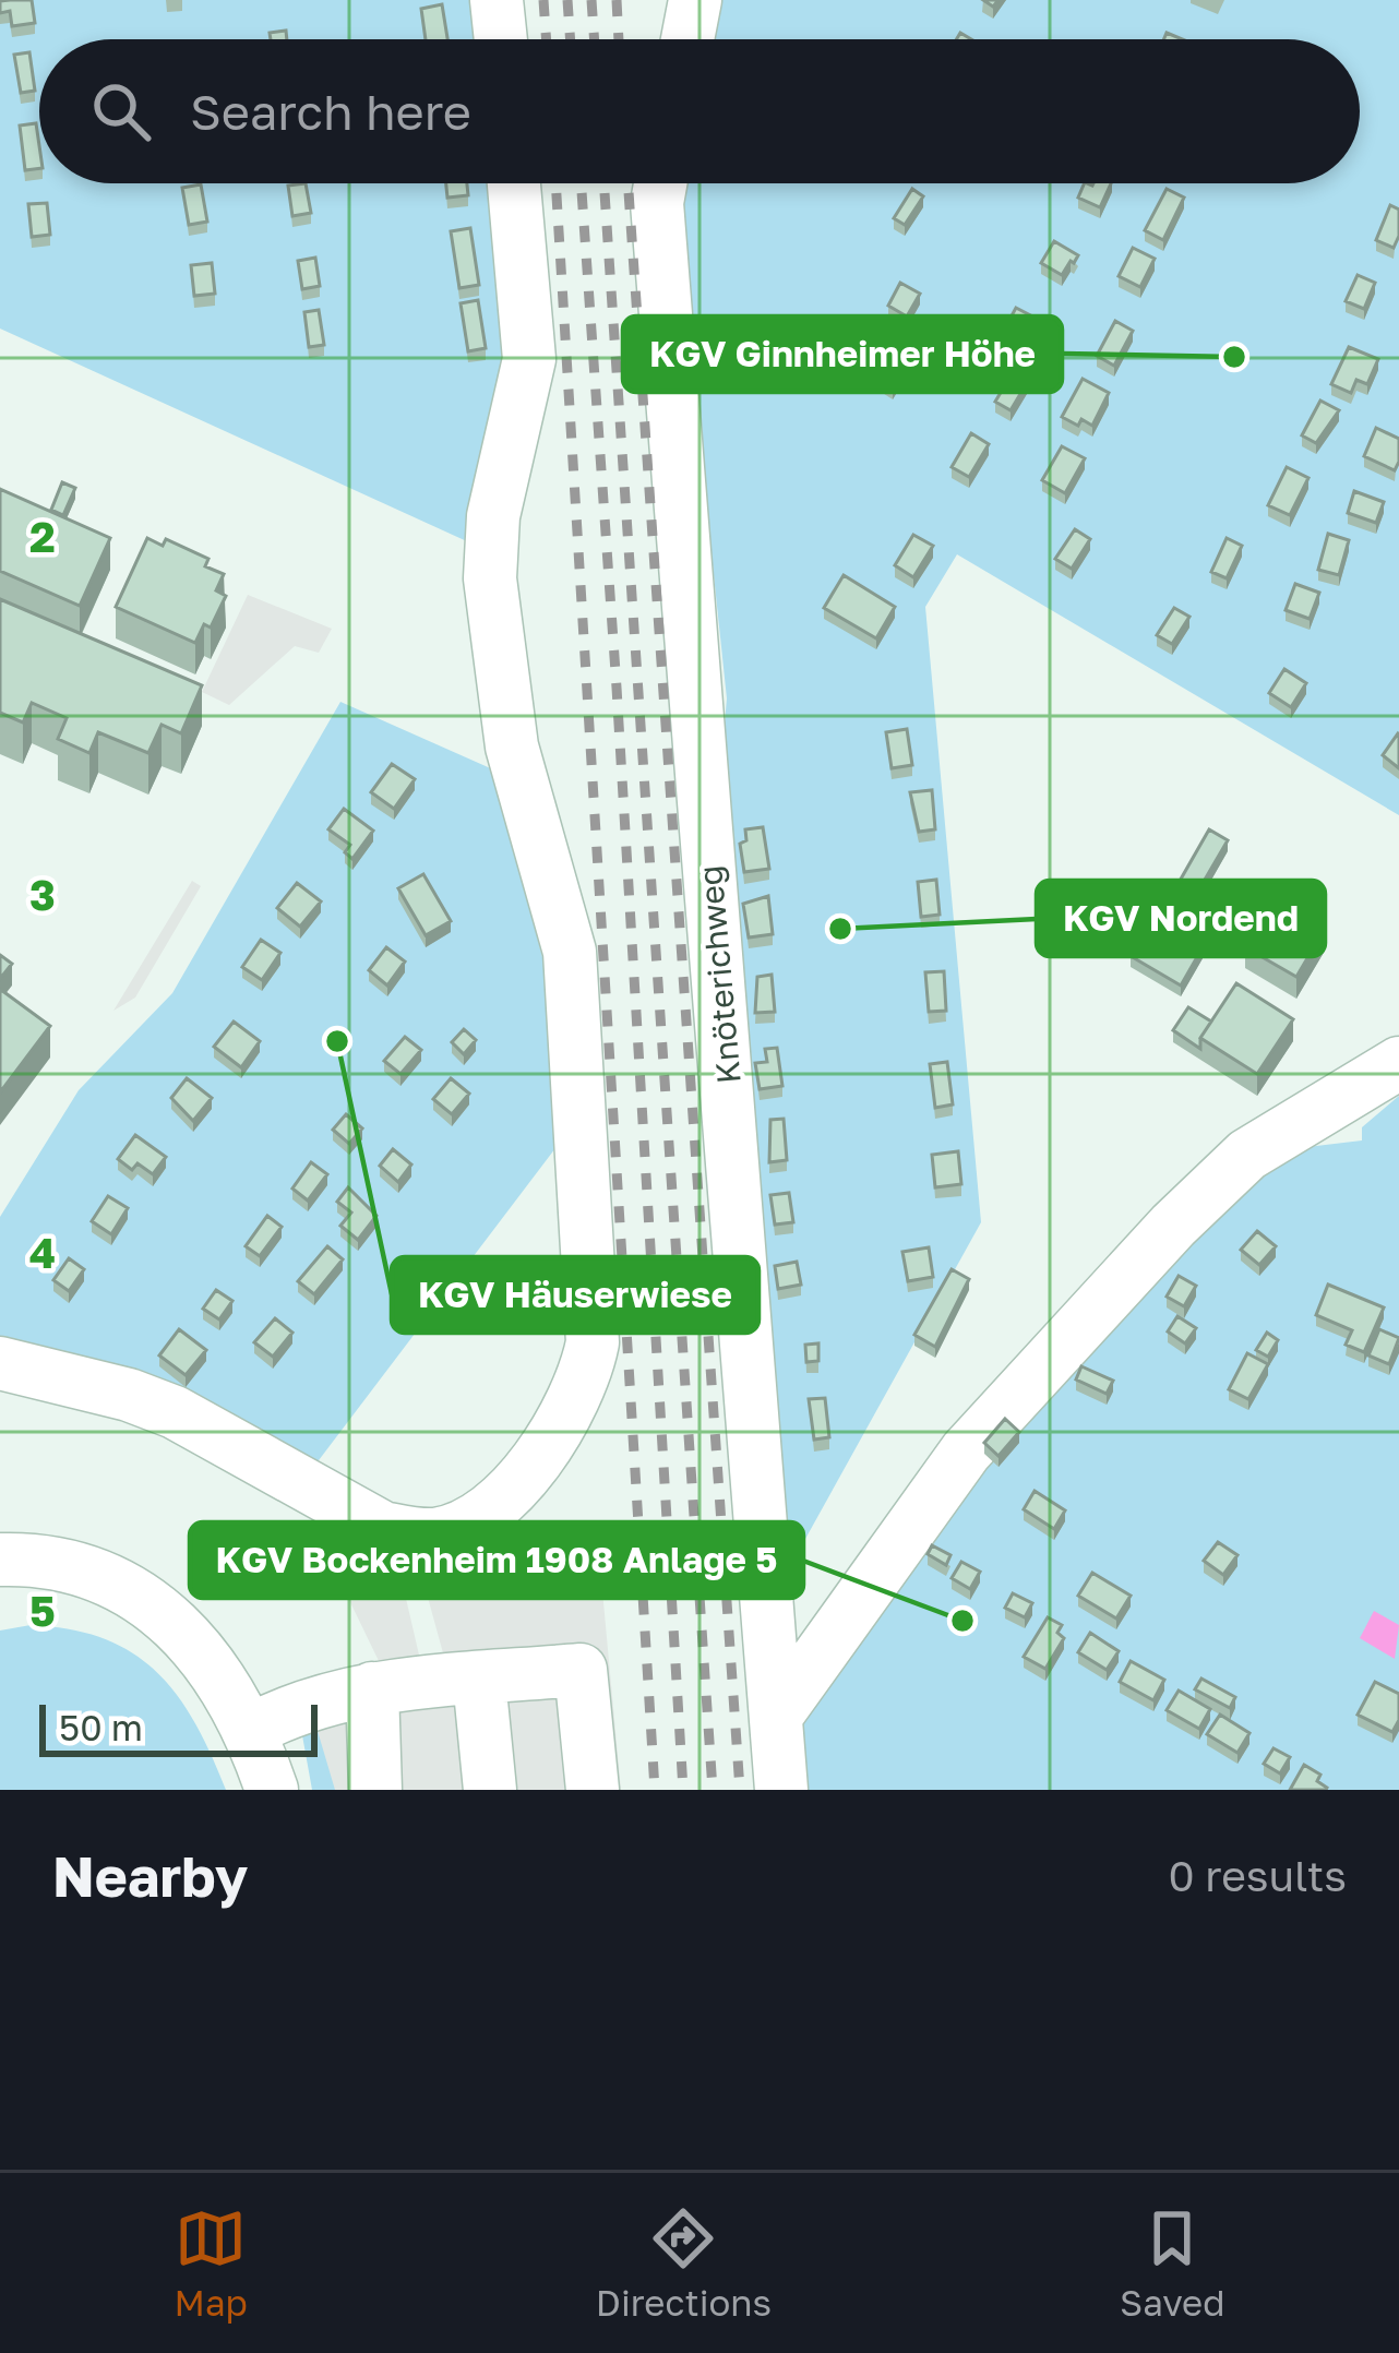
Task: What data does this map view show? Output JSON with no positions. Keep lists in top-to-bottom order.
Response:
{
  "streets": {
    "street": ["Knöterichweg"]
  },
  "places": [
    "KGV Ginnheimer Höhe",
    "KGV Nordend",
    "KGV Häuserwiese",
    "KGV Bockenheim 1908 Anlage 5"
  ],
  "scale_bar": "50 m",
  "page": {
    "search": "Search here",
    "scale": "50 m",
    "heading": ["Nearby", "0 results"],
    "nav": ["Map", "Directions", "Saved"]
  },
  "grid": {
    "rows": [
      "2",
      "3",
      "4",
      "5"
    ]
  }
}
